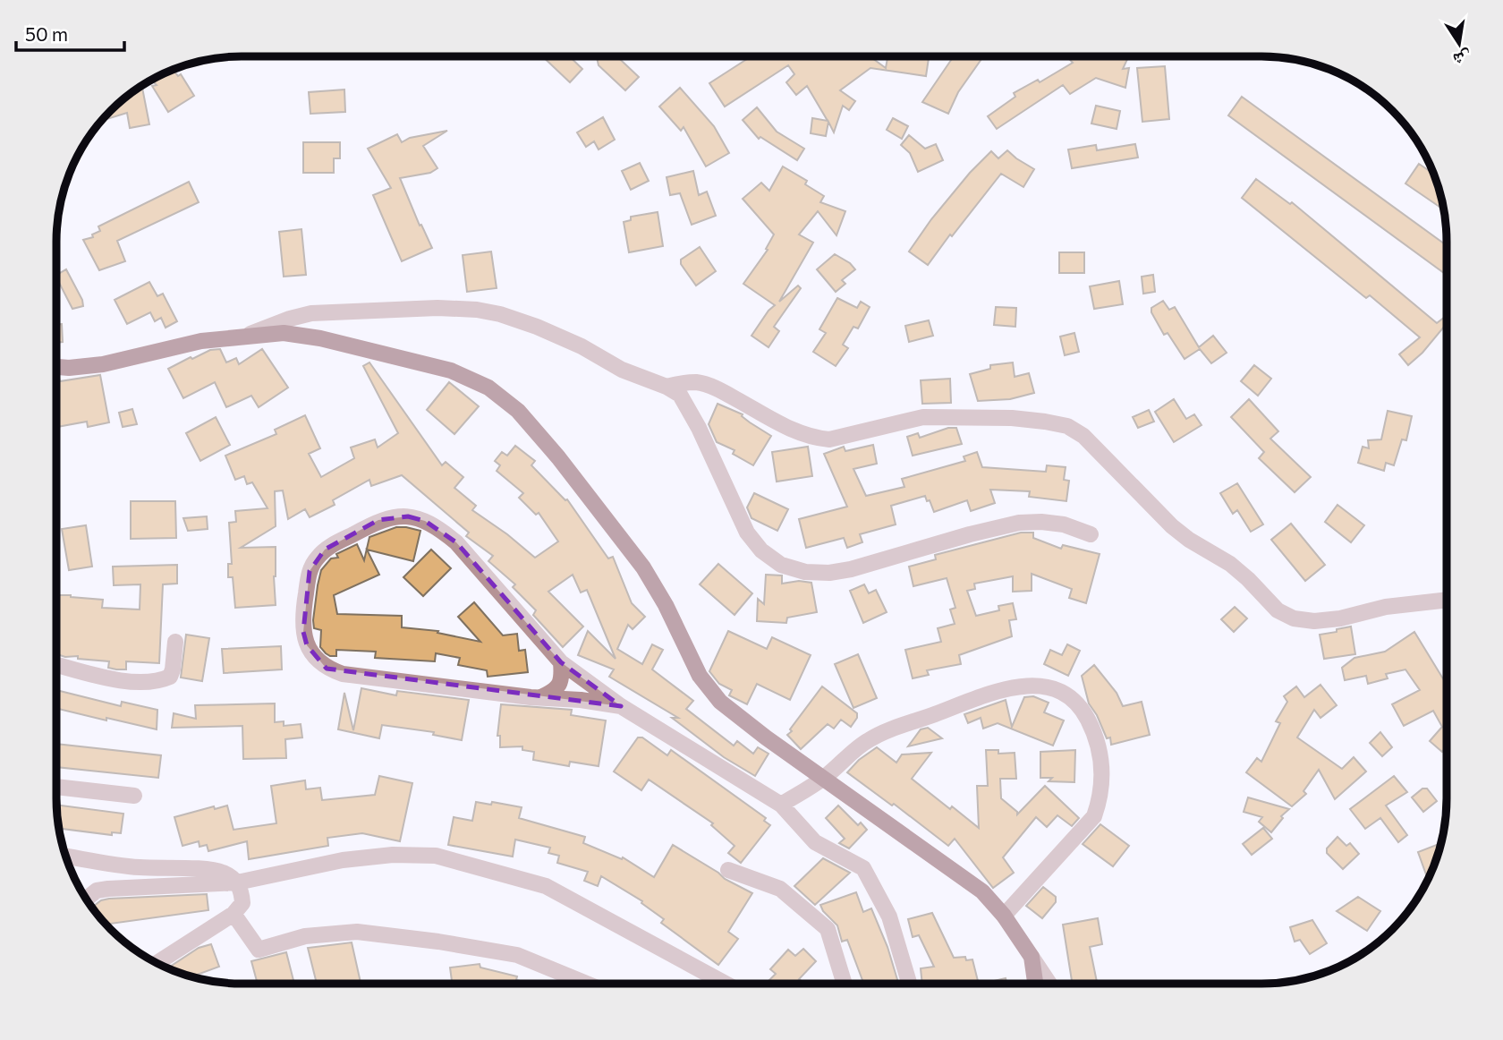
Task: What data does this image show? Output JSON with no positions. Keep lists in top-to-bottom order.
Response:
{
  "scale_bar": "50 m",
  "north": "bottom"
}
